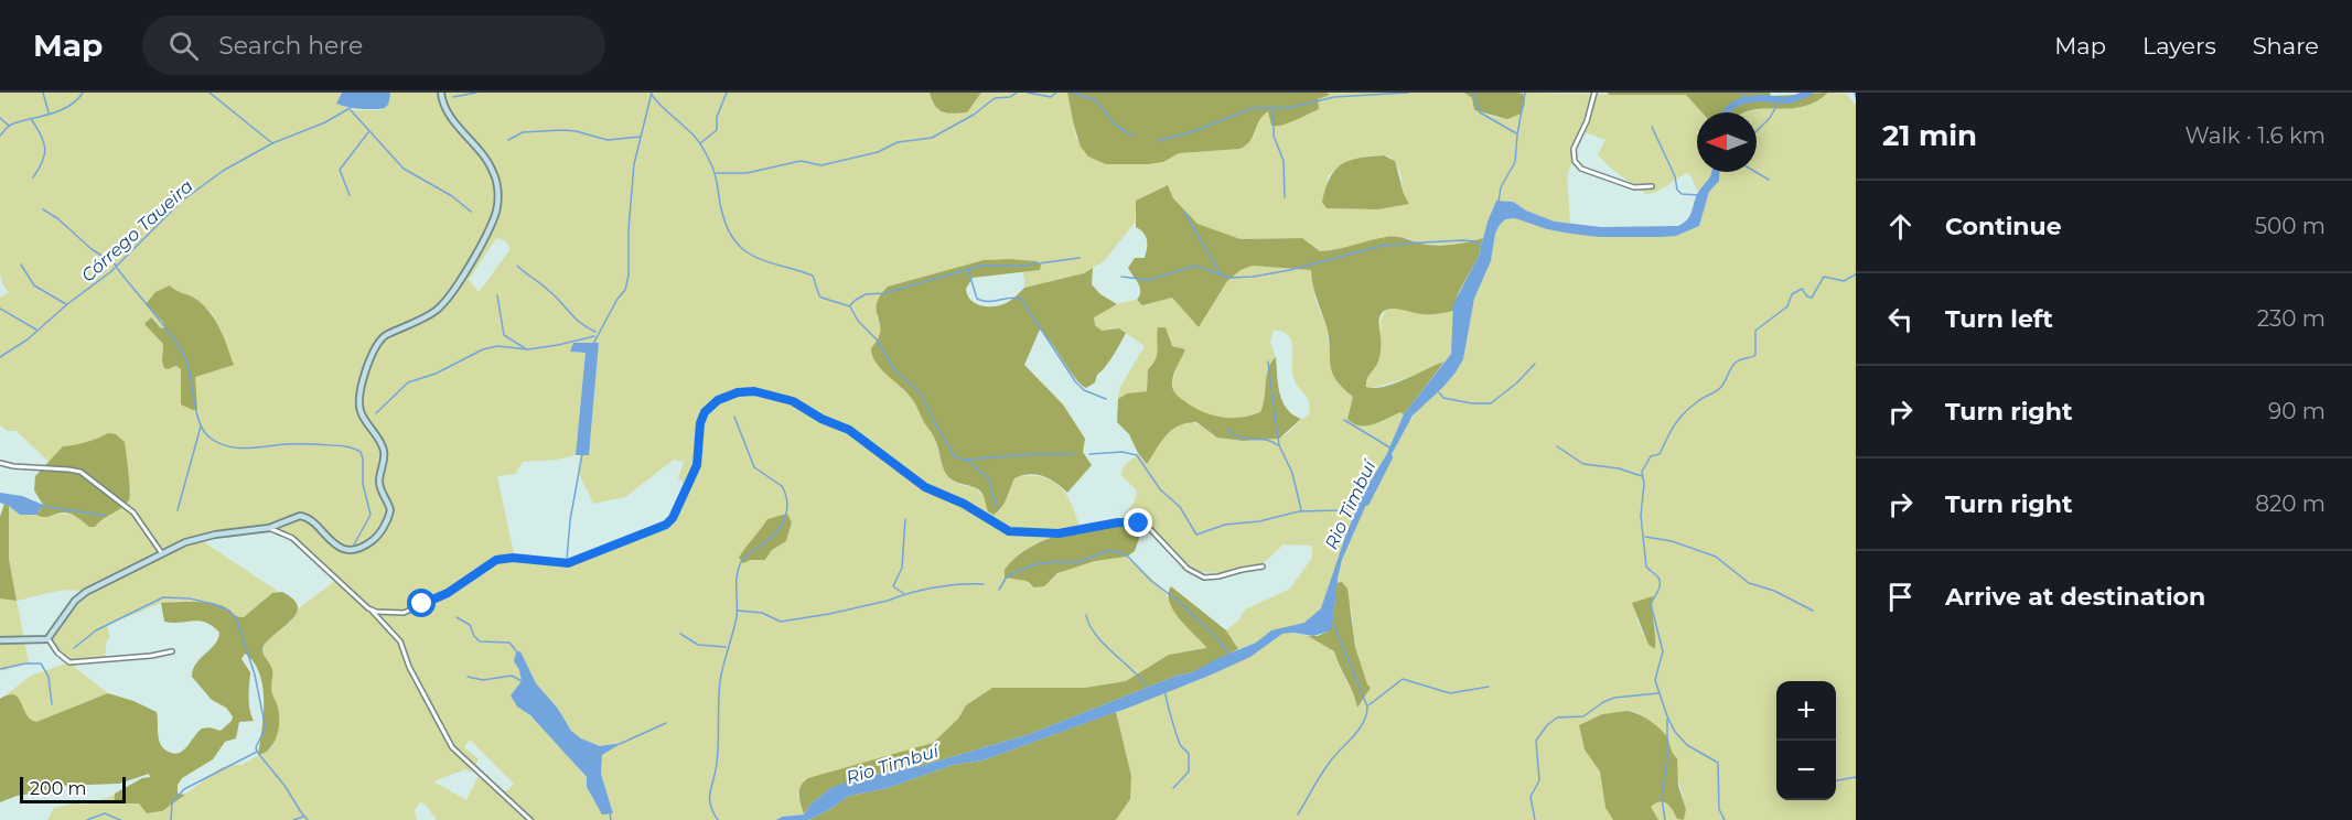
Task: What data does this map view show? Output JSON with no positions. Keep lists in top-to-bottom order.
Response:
{
  "water": ["Córrego Taueira", "Rio Timbuí"],
  "scale_bar": "200 m",
  "north": "left",
  "page": {
    "header": "Map",
    "search": "Search here",
    "nav": ["Map", "Layers", "Share"],
    "heading": ["21 min", "Walk · 1.6 km"],
    "list": [
      ["Continue", "500 m"],
      ["Turn left", "230 m"],
      ["Turn right", "90 m"],
      ["Turn right", "820 m"],
      "Arrive at destination"
    ],
    "map_buttons": ["+", "−"],
    "scale": "200 m"
  }
}
